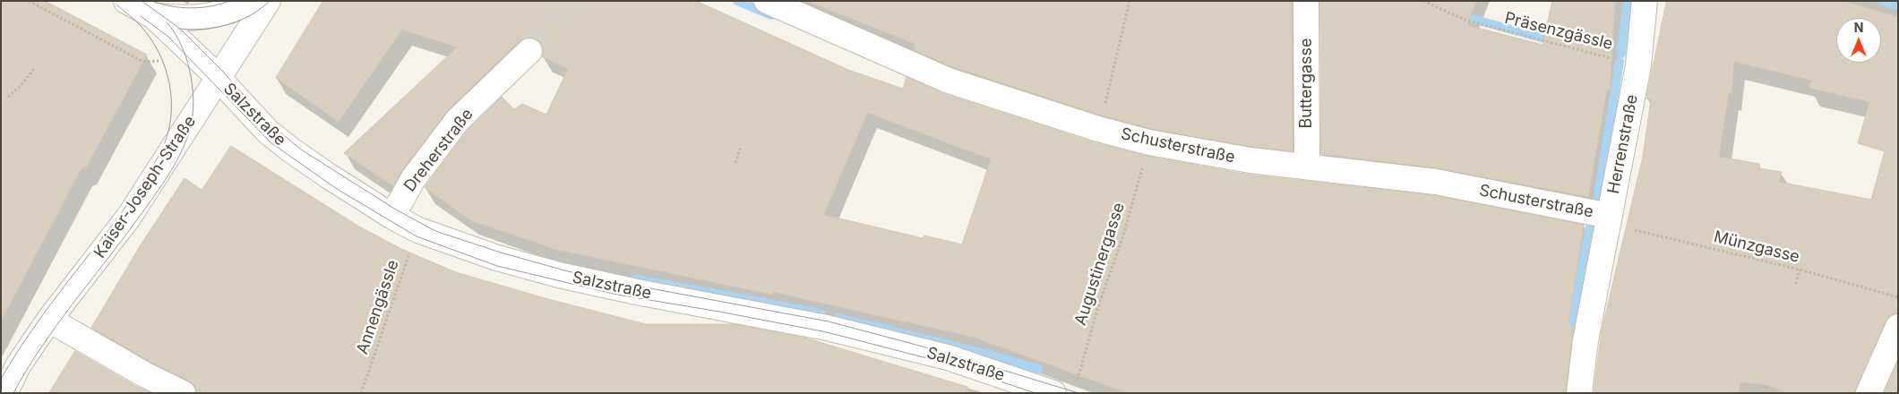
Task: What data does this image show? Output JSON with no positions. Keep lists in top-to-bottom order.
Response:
{
  "streets": {
    "street": [
      "Buttergasse",
      "Salzstraße",
      "Herrenstraße",
      "Schusterstraße",
      "Dreherstraße",
      "Kaiser-Joseph-Straße"
    ],
    "path": [
      "Präsenzgässle",
      "Münzgasse",
      "Augustinergasse",
      "Annengässle"
    ]
  },
  "crossings": [
    ["Präsenzgässle", "Herrenstraße"],
    ["Buttergasse", "Schusterstraße"],
    ["Salzstraße", "Dreherstraße"],
    ["Salzstraße", "Kaiser-Joseph-Straße"],
    ["Salzstraße", "Annengässle"],
    ["Herrenstraße", "Schusterstraße"],
    ["Herrenstraße", "Münzgasse"],
    ["Schusterstraße", "Münzgasse"],
    ["Schusterstraße", "Augustinergasse"]
  ],
  "north": "top"
}
